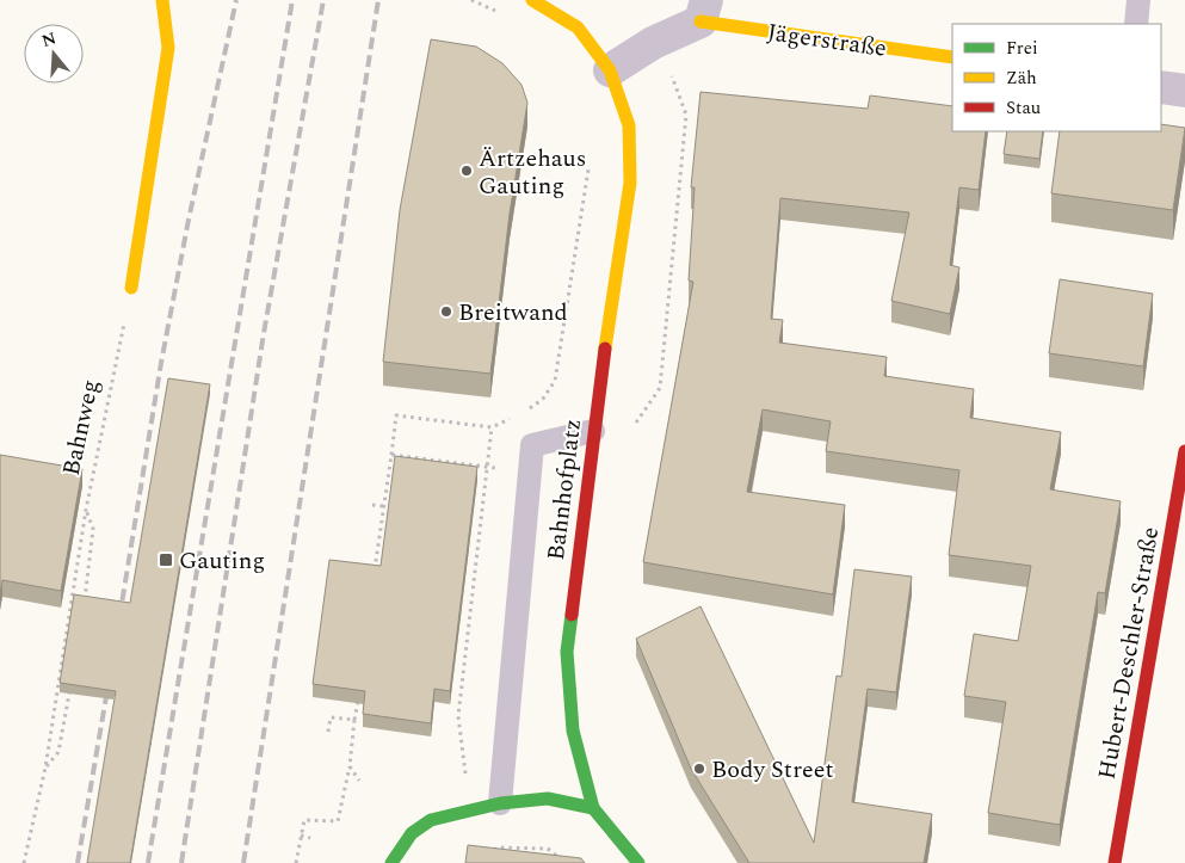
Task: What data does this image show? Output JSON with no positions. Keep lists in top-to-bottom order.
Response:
{
  "streets": {
    "street": ["Jägerstraße", "Bahnhofplatz", "Hubert-Deschler-Straße"],
    "path": ["Bahnweg"]
  },
  "places": {
    "other": ["Ärtzehaus Gauting", "Breitwand", "Body Street"],
    "transit": ["Gauting"]
  },
  "legend": ["Frei", "Zäh", "Stau"],
  "north": "top"
}
